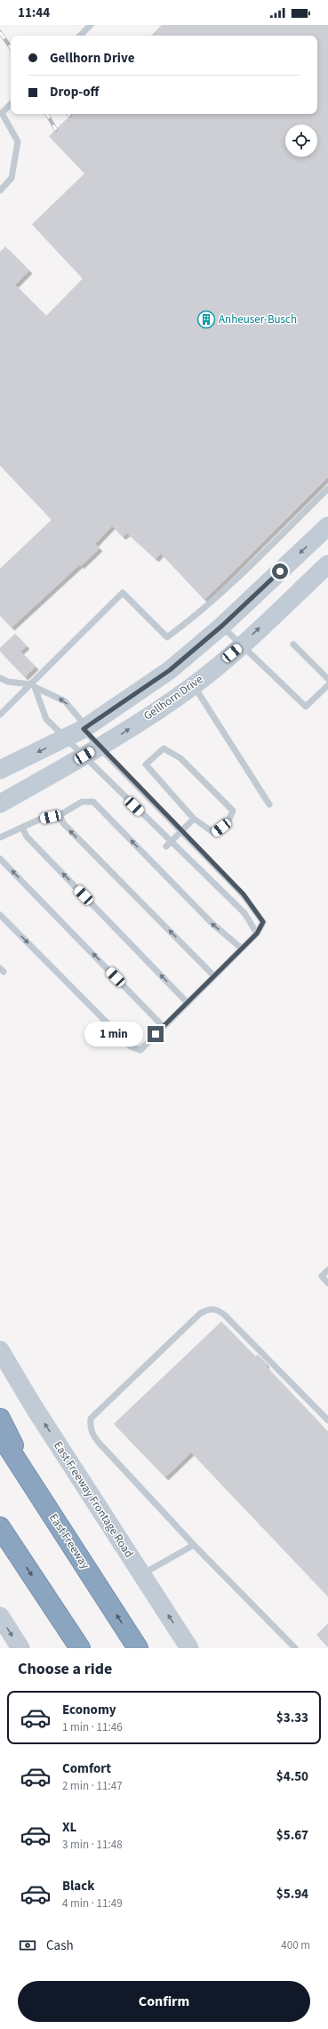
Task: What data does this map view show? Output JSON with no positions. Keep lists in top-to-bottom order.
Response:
{
  "streets": {
    "highway": ["East Freeway"],
    "main road": ["Gellhorn Drive", "East Freeway Frontage Road"]
  },
  "one_way": ["East Freeway Frontage Road"],
  "places": {
    "building": ["Anheuser-Busch"]
  },
  "page": {
    "status": "11:44",
    "banner": ["Gellhorn Drive", "Drop-off"],
    "bubble": "1 min",
    "heading": "Choose a ride",
    "list": [
      {
        "name": "Economy",
        "note": "1 min · 11:46",
        "value": "$3.33"
      },
      {
        "name": "Comfort",
        "note": "2 min · 11:47",
        "value": "$4.50"
      },
      {
        "name": "XL",
        "note": "3 min · 11:48",
        "value": "$5.67"
      },
      {
        "name": "Black",
        "note": "4 min · 11:49",
        "value": "$5.94"
      }
    ],
    "pay": ["Cash", "400 m"],
    "buttons": "Confirm"
  }
}
